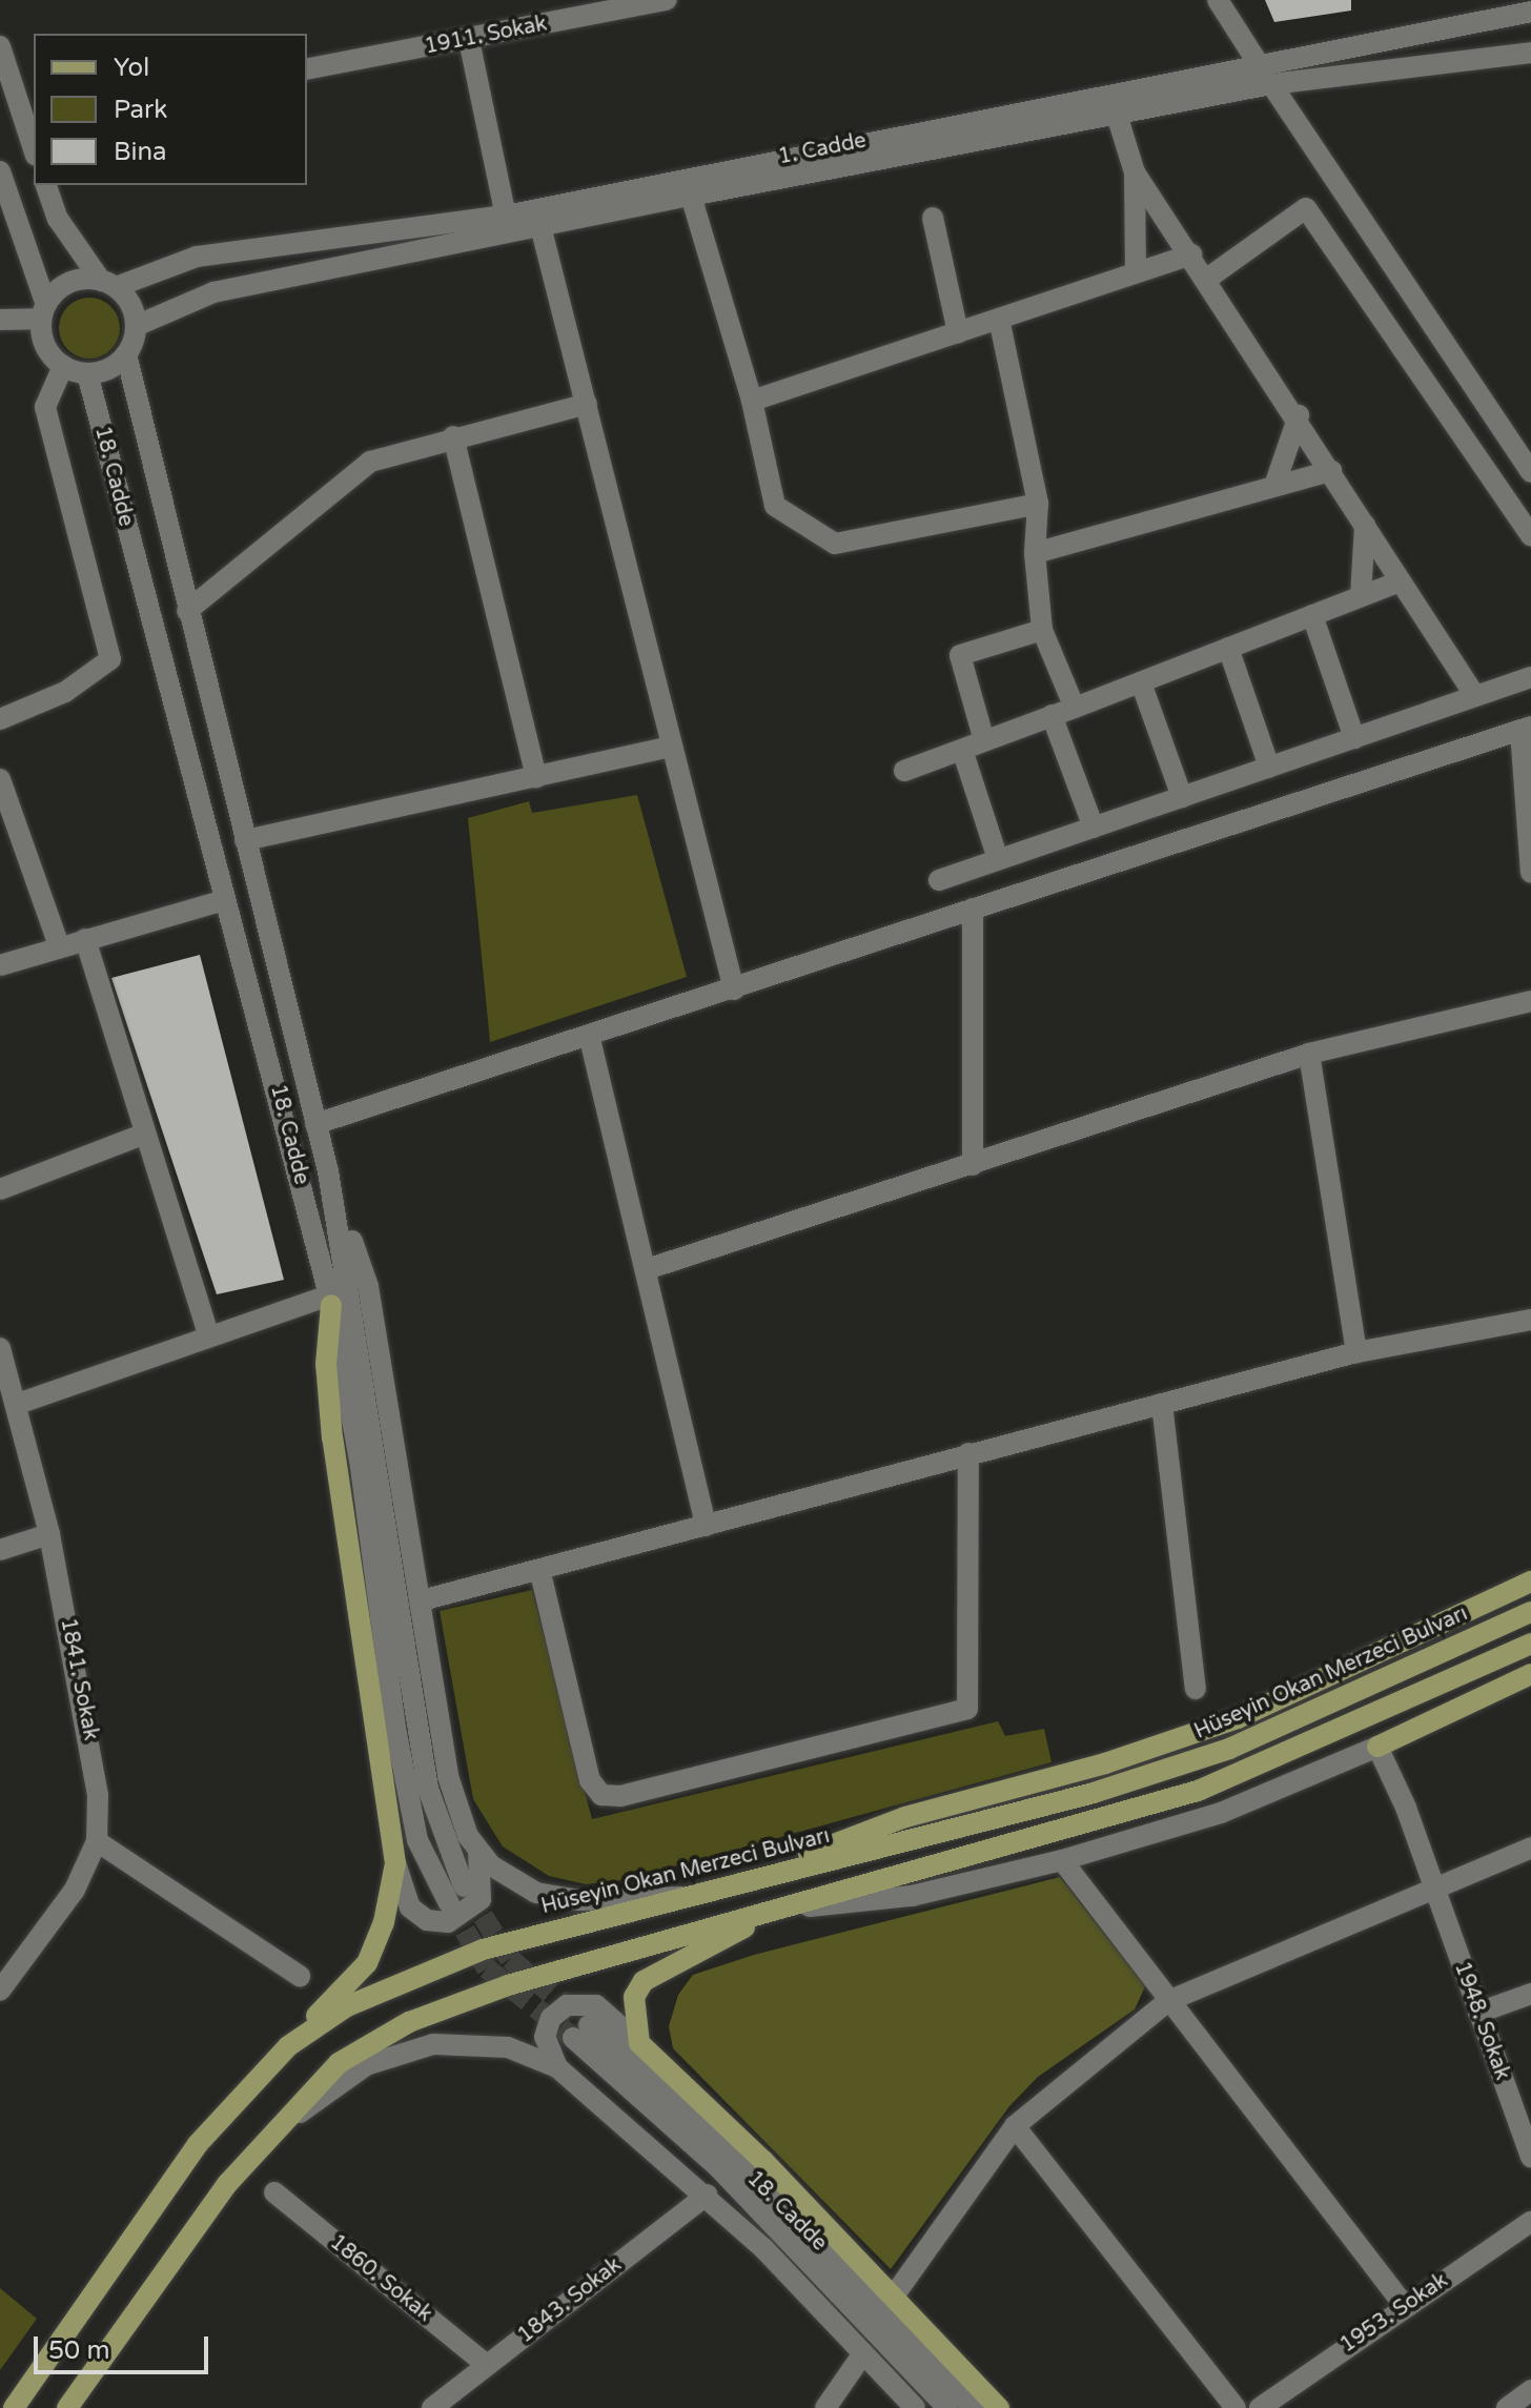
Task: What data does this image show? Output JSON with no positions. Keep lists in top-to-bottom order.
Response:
{
  "streets": {
    "main road": ["Hüseyin Okan Merzeci Bulvarı"],
    "street": [
      "1911. Sokak",
      "1. Cadde",
      "18. Cadde",
      "1841. Sokak",
      "1948. Sokak",
      "1860. Sokak",
      "1843. Sokak",
      "1953. Sokak"
    ]
  },
  "crossings": [
    ["1. Cadde", "18. Cadde"],
    ["1860. Sokak", "1843. Sokak"]
  ],
  "legend": ["Yol", "Park", "Bina"],
  "scale_bar": "50 m"
}
